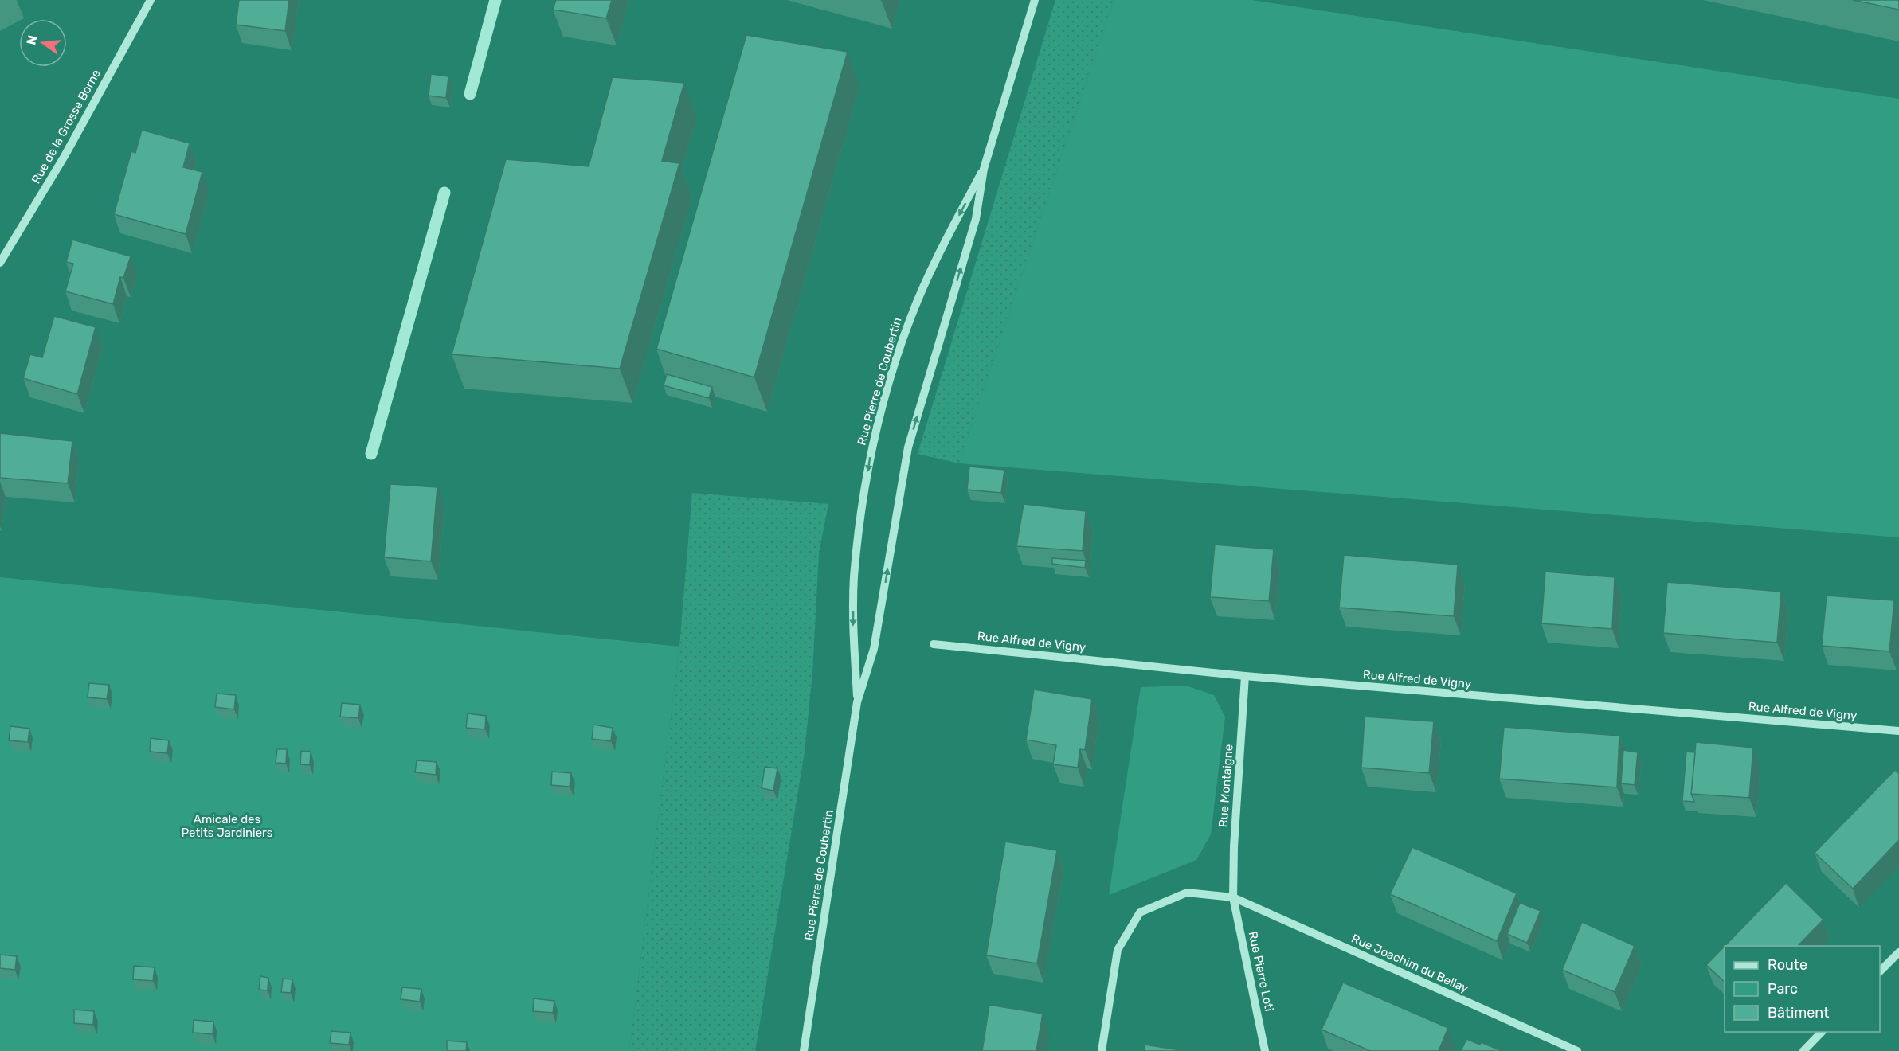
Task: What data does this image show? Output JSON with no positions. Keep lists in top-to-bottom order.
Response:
{
  "streets": {
    "street": [
      "Rue de la Grosse Borne",
      "Rue Pierre de Coubertin",
      "Rue Alfred de Vigny",
      "Rue Montaigne",
      "Rue Joachim du Bellay",
      "Rue Pierre Loti"
    ]
  },
  "crossings": [
    ["Rue Alfred de Vigny", "Rue Montaigne"],
    ["Rue Montaigne", "Rue Joachim du Bellay"],
    ["Rue Montaigne", "Rue Pierre Loti"],
    ["Rue Joachim du Bellay", "Rue Pierre Loti"]
  ],
  "parks": ["Amicale des Petits Jardiniers"],
  "legend": ["Route", "Parc", "Bâtiment"],
  "north": "left"
}
